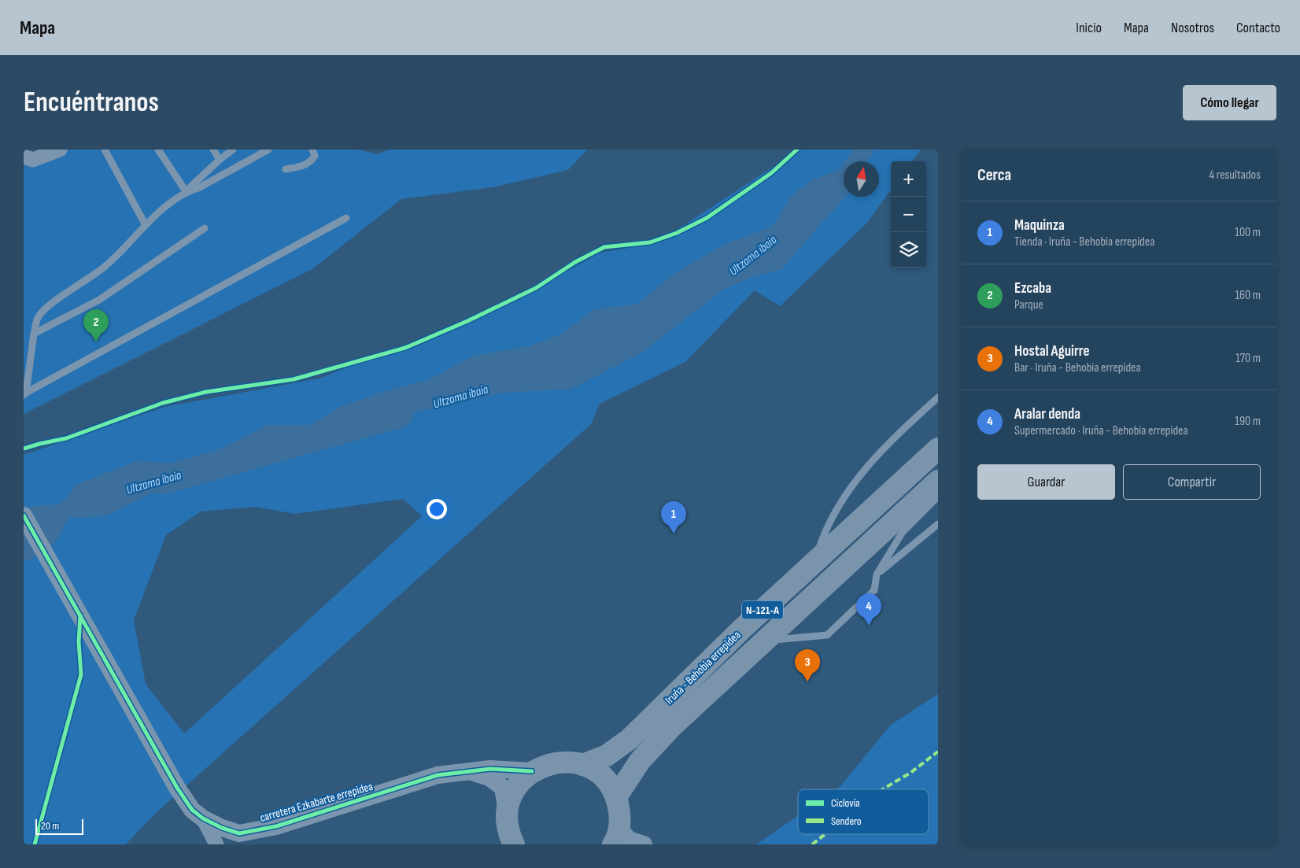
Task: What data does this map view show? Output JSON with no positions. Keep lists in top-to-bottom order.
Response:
{
  "streets": {
    "highway": ["N-121-A", "Iruña - Behobia errepidea"],
    "street": ["carretera Ezkabarte errepidea"]
  },
  "crossings": [
    ["N-121-A", "Iruña - Behobia errepidea"],
    ["N-121-A", "carretera Ezkabarte errepidea"]
  ],
  "water": ["Ultzama ibaia"],
  "legend": ["Ciclovía", "Sendero"],
  "scale_bar": "20 m",
  "north": "top",
  "page": {
    "header": "Mapa",
    "nav": [
      "Inicio",
      "Mapa",
      "Nosotros",
      "Contacto"
    ],
    "buttons": [
      "Cómo llegar",
      ["Guardar", "Compartir"]
    ],
    "title": "Encuéntranos",
    "heading": ["Cerca", "4 resultados"],
    "map_buttons": ["+", "−"],
    "list": [
      {
        "mark": "1",
        "name": "Maquinza",
        "note": "Tienda · Iruña - Behobia errepidea",
        "value": "100 m"
      },
      {
        "mark": "2",
        "name": "Ezcaba",
        "note": "Parque",
        "value": "160 m"
      },
      {
        "mark": "3",
        "name": "Hostal Aguirre",
        "note": "Bar · Iruña - Behobia errepidea",
        "value": "170 m"
      },
      {
        "mark": "4",
        "name": "Aralar denda",
        "note": "Supermercado · Iruña - Behobia errepidea",
        "value": "190 m"
      }
    ],
    "pins": [
      "2",
      "1",
      "4",
      "3"
    ],
    "scale": "20 m"
  }
}
